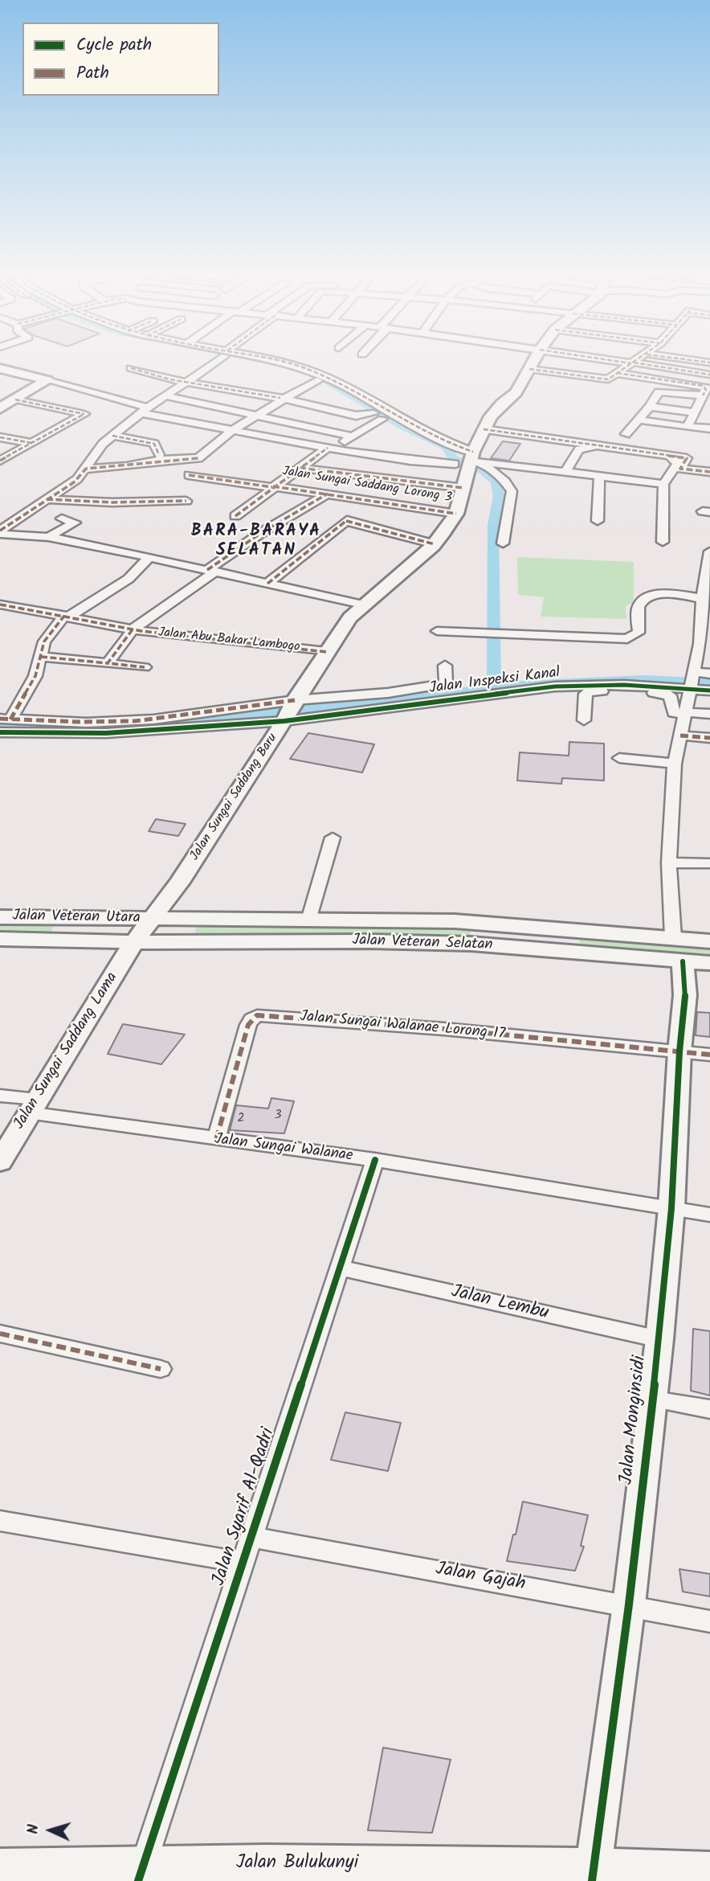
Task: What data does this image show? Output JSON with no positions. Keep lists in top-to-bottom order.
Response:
{
  "streets": {
    "main road": [
      "Jalan Sungai Saddang Baru",
      "Jalan Veteran Utara",
      "Jalan Veteran Selatan",
      "Jalan Sungai Saddang Lama",
      "Jalan Monginsidi",
      "Jalan Bulukunyi"
    ],
    "street": [
      "Jalan Sungai Saddang Lorong 3",
      "Jalan Abu Bakar Lambogo",
      "Jalan Inspeksi Kanal",
      "Jalan Sungai Walanae Lorong 17",
      "Jalan Sungai Walanae",
      "Jalan Lembu",
      "Jalan Syarif Al-Qadri",
      "Jalan Gajah"
    ]
  },
  "crossings": [
    ["Jalan Sungai Saddang Lorong 3", "Jalan Sungai Saddang Baru"],
    ["Jalan Abu Bakar Lambogo", "Jalan Sungai Saddang Baru"],
    ["Jalan Inspeksi Kanal", "Jalan Sungai Saddang Baru"],
    ["Jalan Sungai Saddang Baru", "Jalan Veteran Utara"],
    ["Jalan Sungai Saddang Baru", "Jalan Veteran Selatan"],
    ["Jalan Sungai Saddang Baru", "Jalan Sungai Saddang Lama"],
    ["Jalan Veteran Utara", "Jalan Veteran Selatan"],
    ["Jalan Veteran Utara", "Jalan Sungai Saddang Lama"],
    ["Jalan Veteran Selatan", "Jalan Sungai Saddang Lama"],
    ["Jalan Veteran Selatan", "Jalan Monginsidi"],
    ["Jalan Sungai Walanae Lorong 17", "Jalan Sungai Walanae"],
    ["Jalan Sungai Walanae Lorong 17", "Jalan Monginsidi"],
    ["Jalan Sungai Saddang Lama", "Jalan Sungai Walanae"],
    ["Jalan Sungai Walanae", "Jalan Monginsidi"],
    ["Jalan Sungai Walanae", "Jalan Syarif Al-Qadri"],
    ["Jalan Lembu", "Jalan Monginsidi"],
    ["Jalan Lembu", "Jalan Syarif Al-Qadri"],
    ["Jalan Monginsidi", "Jalan Gajah"],
    ["Jalan Monginsidi", "Jalan Bulukunyi"],
    ["Jalan Syarif Al-Qadri", "Jalan Gajah"],
    ["Jalan Syarif Al-Qadri", "Jalan Bulukunyi"]
  ],
  "districts": ["BARA-BARAYA SELATAN"],
  "house_numbers": ["3", "2"],
  "legend": ["Cycle path", "Path"],
  "north": "left"
}
